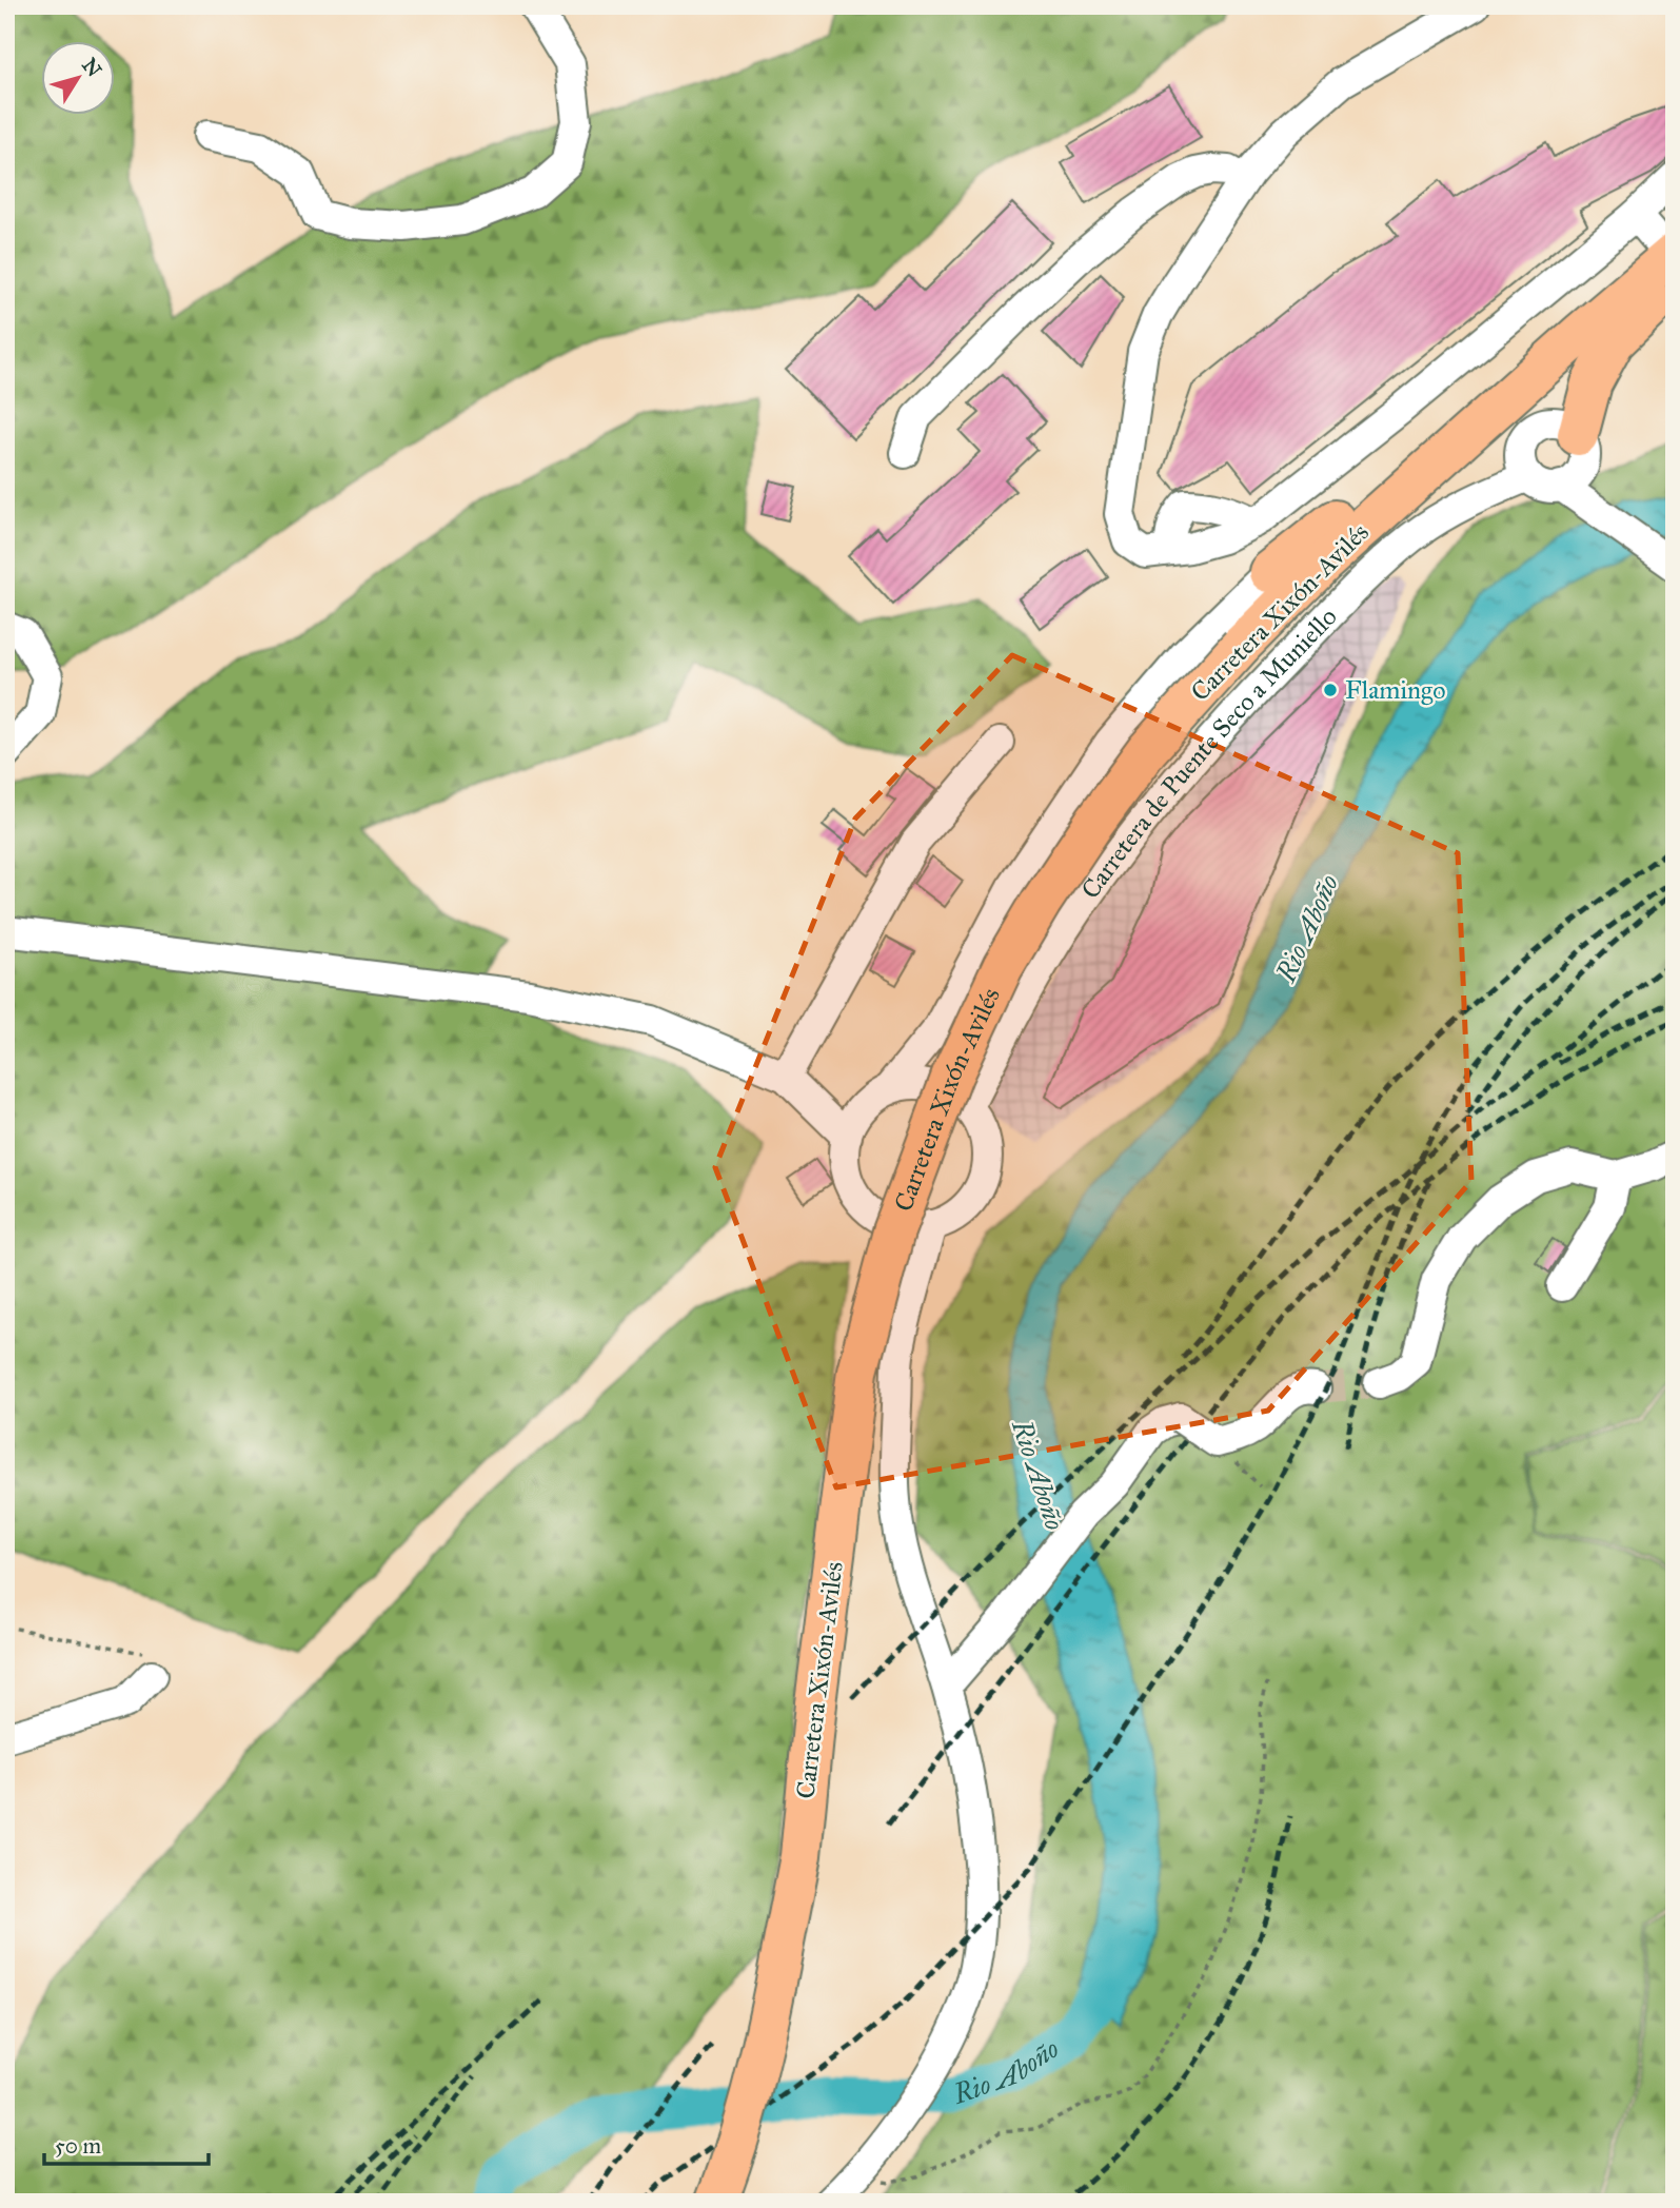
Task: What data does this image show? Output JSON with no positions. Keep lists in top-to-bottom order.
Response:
{
  "streets": {
    "highway": ["Carretera Xixón-Avilés"],
    "street": ["Carretera de Puente Seco a Muniello"]
  },
  "water": ["Rio Aboño"],
  "places": ["Flamingo"],
  "scale_bar": "50 m",
  "north": "top right"
}
